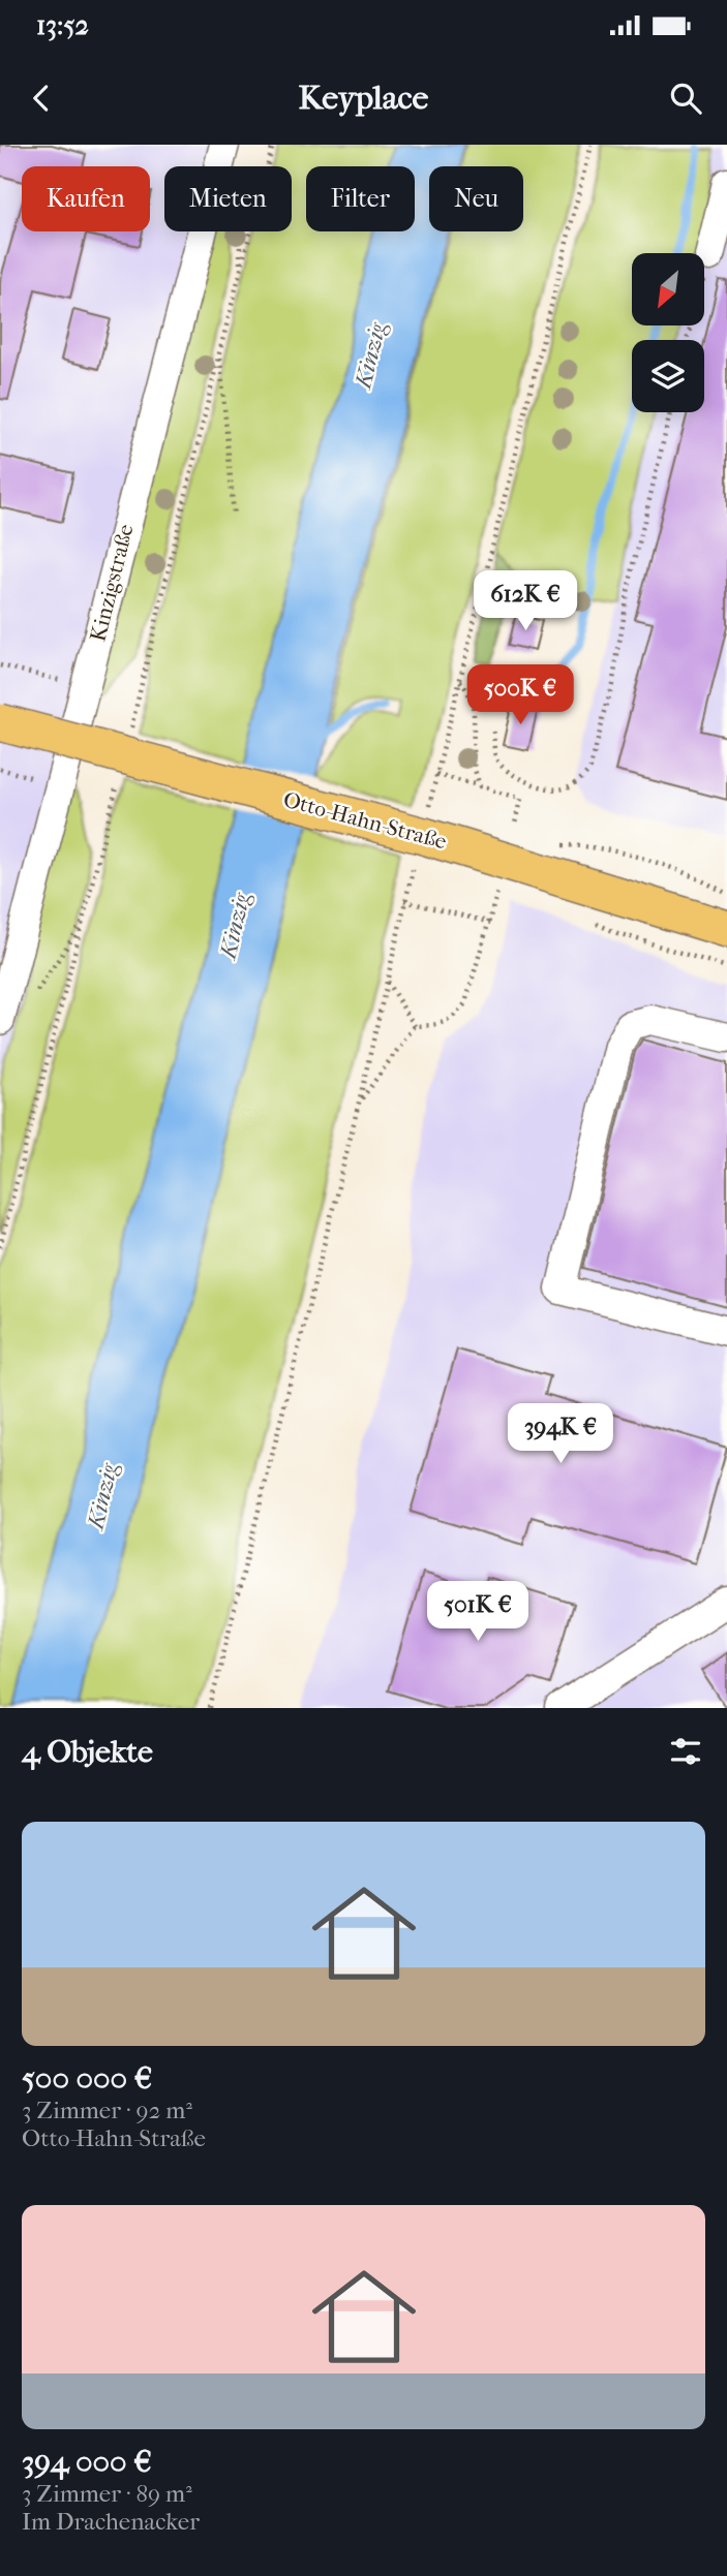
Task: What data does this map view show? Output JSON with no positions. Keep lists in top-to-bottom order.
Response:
{
  "streets": {
    "main road": ["Otto-Hahn-Straße"],
    "street": ["Kinzigstraße"]
  },
  "water": ["Kinzig"],
  "north": "bottom left",
  "page": {
    "status": "13:52",
    "header": "Keyplace",
    "chip": [
      "Kaufen",
      "Mieten",
      "Filter",
      "Neu"
    ],
    "price": [
      "612K €",
      "500K €",
      "394K €",
      "501K €"
    ],
    "heading": "4 Objekte",
    "list": [
      {
        "name": "500 000 €",
        "note": "3 Zimmer · 92 m² · Otto-Hahn-Straße"
      },
      {
        "name": "394 000 €",
        "note": "3 Zimmer · 89 m² · Im Drachenacker"
      }
    ]
  }
}
